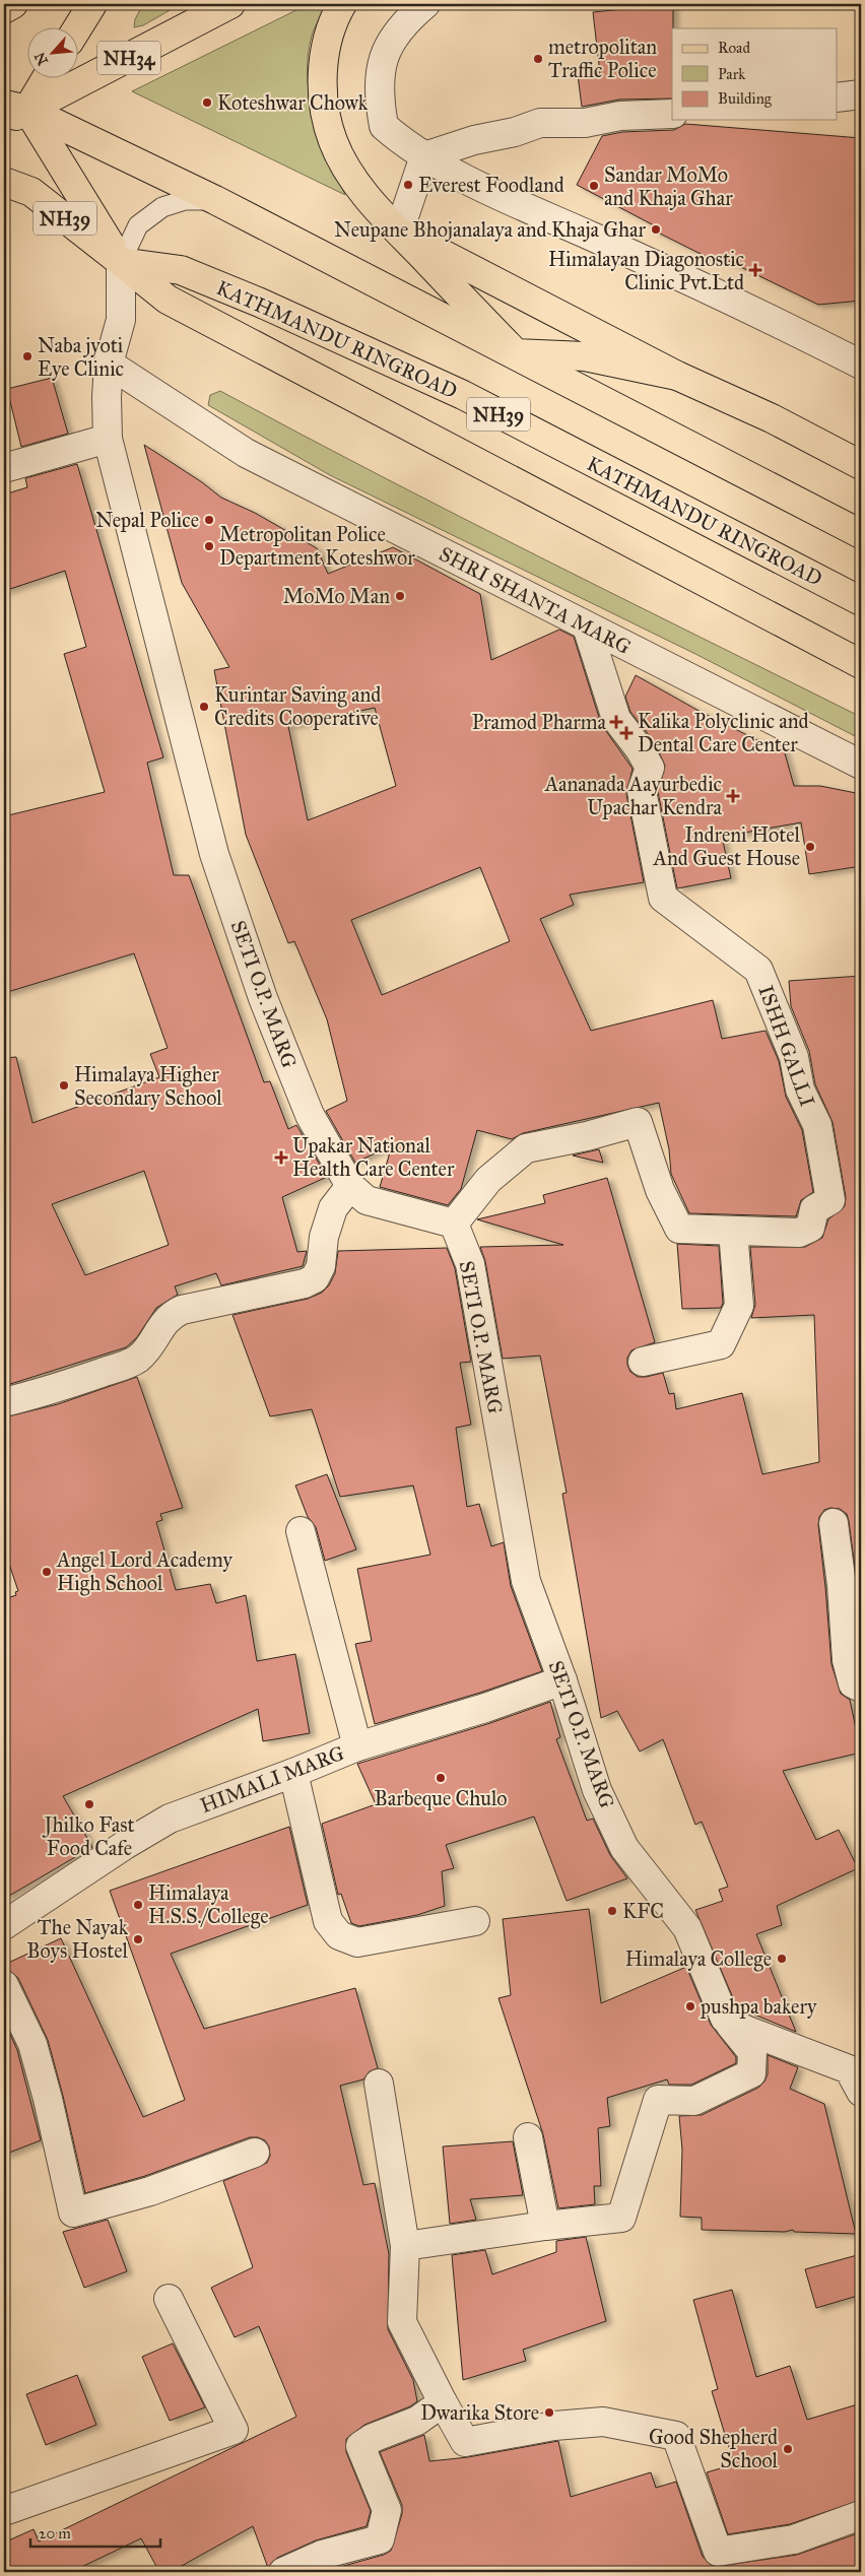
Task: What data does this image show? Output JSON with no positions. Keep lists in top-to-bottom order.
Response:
{
  "streets": {
    "main road": ["NH34", "NH39", "KATHMANDU RINGROAD"],
    "street": [
      "SHRI SHANTA MARG",
      "SETI O.P. MARG",
      "ISHH GALLI",
      "HIMALI MARG"
    ]
  },
  "crossings": [
    ["NH39", "KATHMANDU RINGROAD"],
    ["NH39", "SETI O.P. MARG"],
    ["KATHMANDU RINGROAD", "SETI O.P. MARG"],
    ["SHRI SHANTA MARG", "SETI O.P. MARG"],
    ["SHRI SHANTA MARG", "ISHH GALLI"],
    ["SETI O.P. MARG", "ISHH GALLI"],
    ["SETI O.P. MARG", "HIMALI MARG"]
  ],
  "places": {
    "other": [
      "metropolitan Traffic Police",
      "Koteshwar Chowk",
      "Everest Foodland",
      "Sandar MoMo and Khaja Ghar",
      "Neupane Bhojanalaya and Khaja Ghar",
      "Naba jyoti Eye Clinic",
      "Nepal Police",
      "Metropolitan Police Department Koteshwor",
      "MoMo Man",
      "Kurintar Saving and Credits Cooperative",
      "Indreni Hotel And Guest House",
      "Himalaya Higher Secondary School",
      "Angel Lord Academy High School",
      "Barbeque Chulo",
      "Jhilko Fast Food Cafe",
      "Himalaya H.S.S./College",
      "KFC",
      "The Nayak Boys Hostel",
      "Himalaya College",
      "pushpa bakery",
      "Dwarika Store",
      "Good Shepherd School"
    ],
    "health": [
      "Himalayan Diagonostic Clinic Pvt.Ltd",
      "Pramod Pharma",
      "Kalika Polyclinic and Dental Care Center",
      "Aananada Aayurbedic Upachar Kendra",
      "Upakar National Health Care Center"
    ]
  },
  "legend": ["Road", "Park", "Building"],
  "scale_bar": "20 m",
  "north": "bottom left"
}
